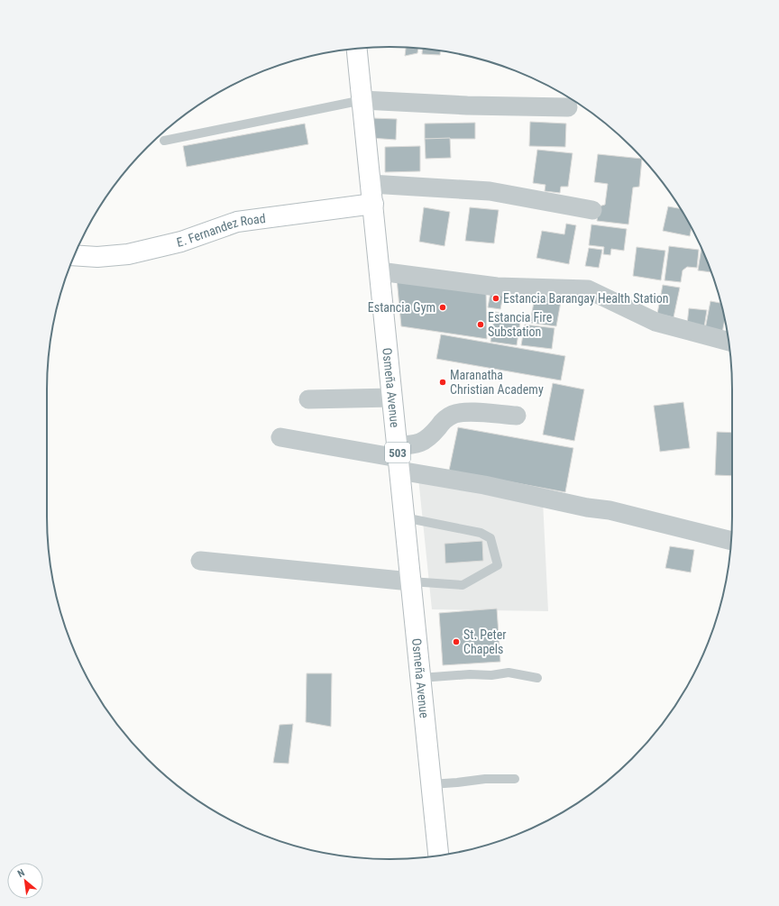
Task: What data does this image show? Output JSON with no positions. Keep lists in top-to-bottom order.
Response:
{
  "streets": {
    "main road": ["E. Fernandez Road", "Osmeña Avenue", "503"]
  },
  "crossings": [
    ["E. Fernandez Road", "Osmeña Avenue"]
  ],
  "places": [
    "Estancia Barangay Health Station",
    "Estancia Gym",
    "Estancia Fire Substation",
    "Maranatha Christian Academy",
    "St. Peter Chapels"
  ],
  "north": "top left"
}
